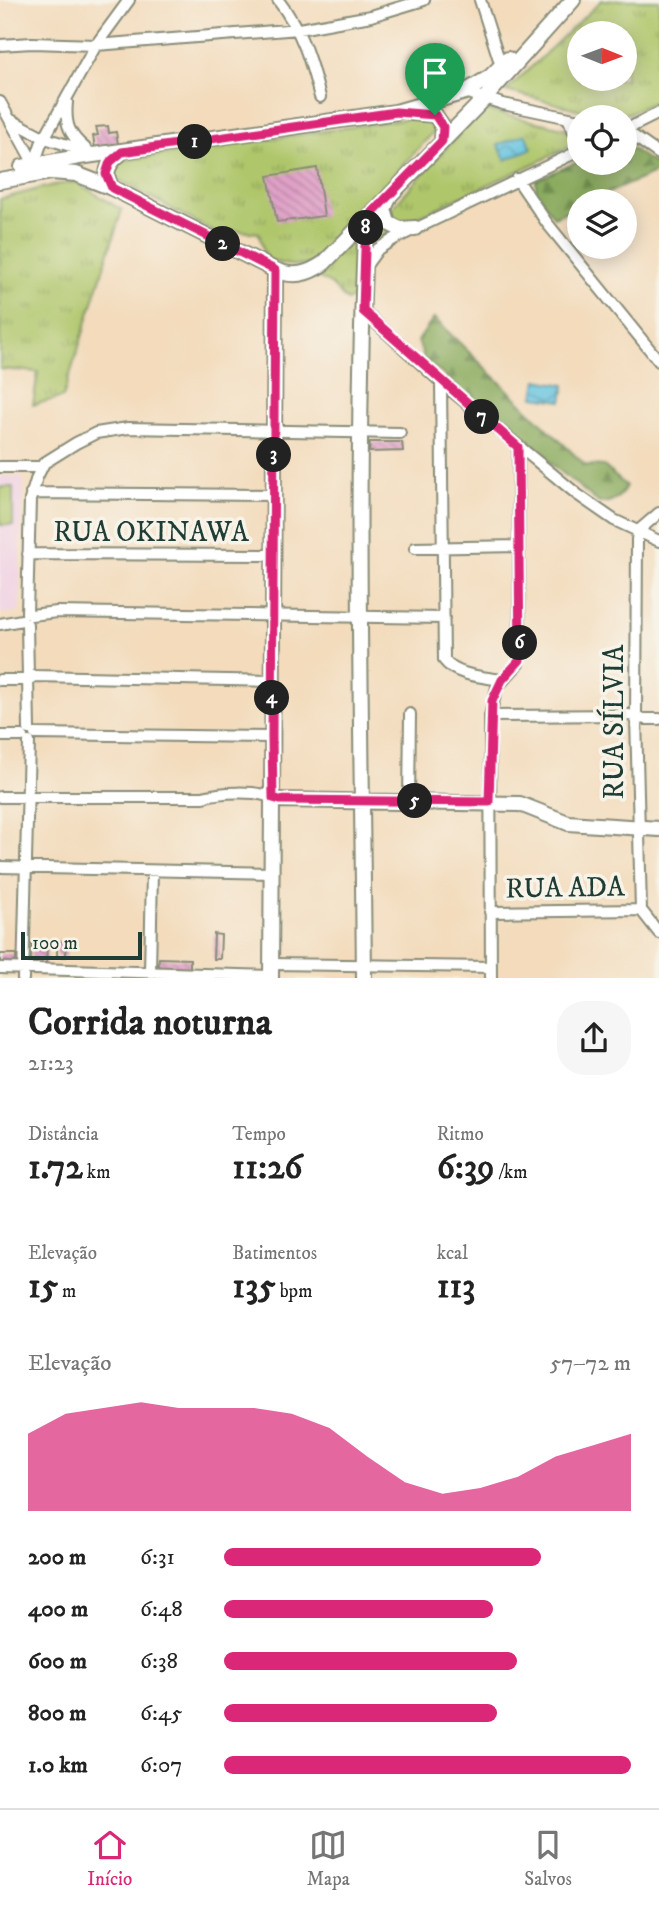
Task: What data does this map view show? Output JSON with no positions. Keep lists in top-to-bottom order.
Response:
{
  "streets": {
    "street": ["RUA OKINAWA", "RUA SÍLVIA", "RUA ADA"]
  },
  "crossings": [
    ["RUA SÍLVIA", "RUA ADA"]
  ],
  "scale_bar": "100 m",
  "north": "right",
  "page": {
    "pins": [
      "1",
      "8",
      "2",
      "7",
      "3",
      "6",
      "4",
      "5"
    ],
    "scale": "100 m",
    "heading": ["Corrida noturna", "21:23"],
    "stats": [
      ["Distância", "1.72 km"],
      ["Tempo", "11:26"],
      ["Ritmo", "6:39 /km"],
      ["Elevação", "15 m"],
      ["Batimentos", "135 bpm"],
      ["kcal", "113"]
    ],
    "chart": ["Elevação", "57–72 m"],
    "list": [
      {
        "name": "200 m",
        "note": "6:31"
      },
      {
        "name": "400 m",
        "note": "6:48"
      },
      {
        "name": "600 m",
        "note": "6:38"
      },
      {
        "name": "800 m",
        "note": "6:45"
      },
      {
        "name": "1.0 km",
        "note": "6:07"
      }
    ],
    "tabs": ["Início", "Mapa", "Salvos"]
  }
}
